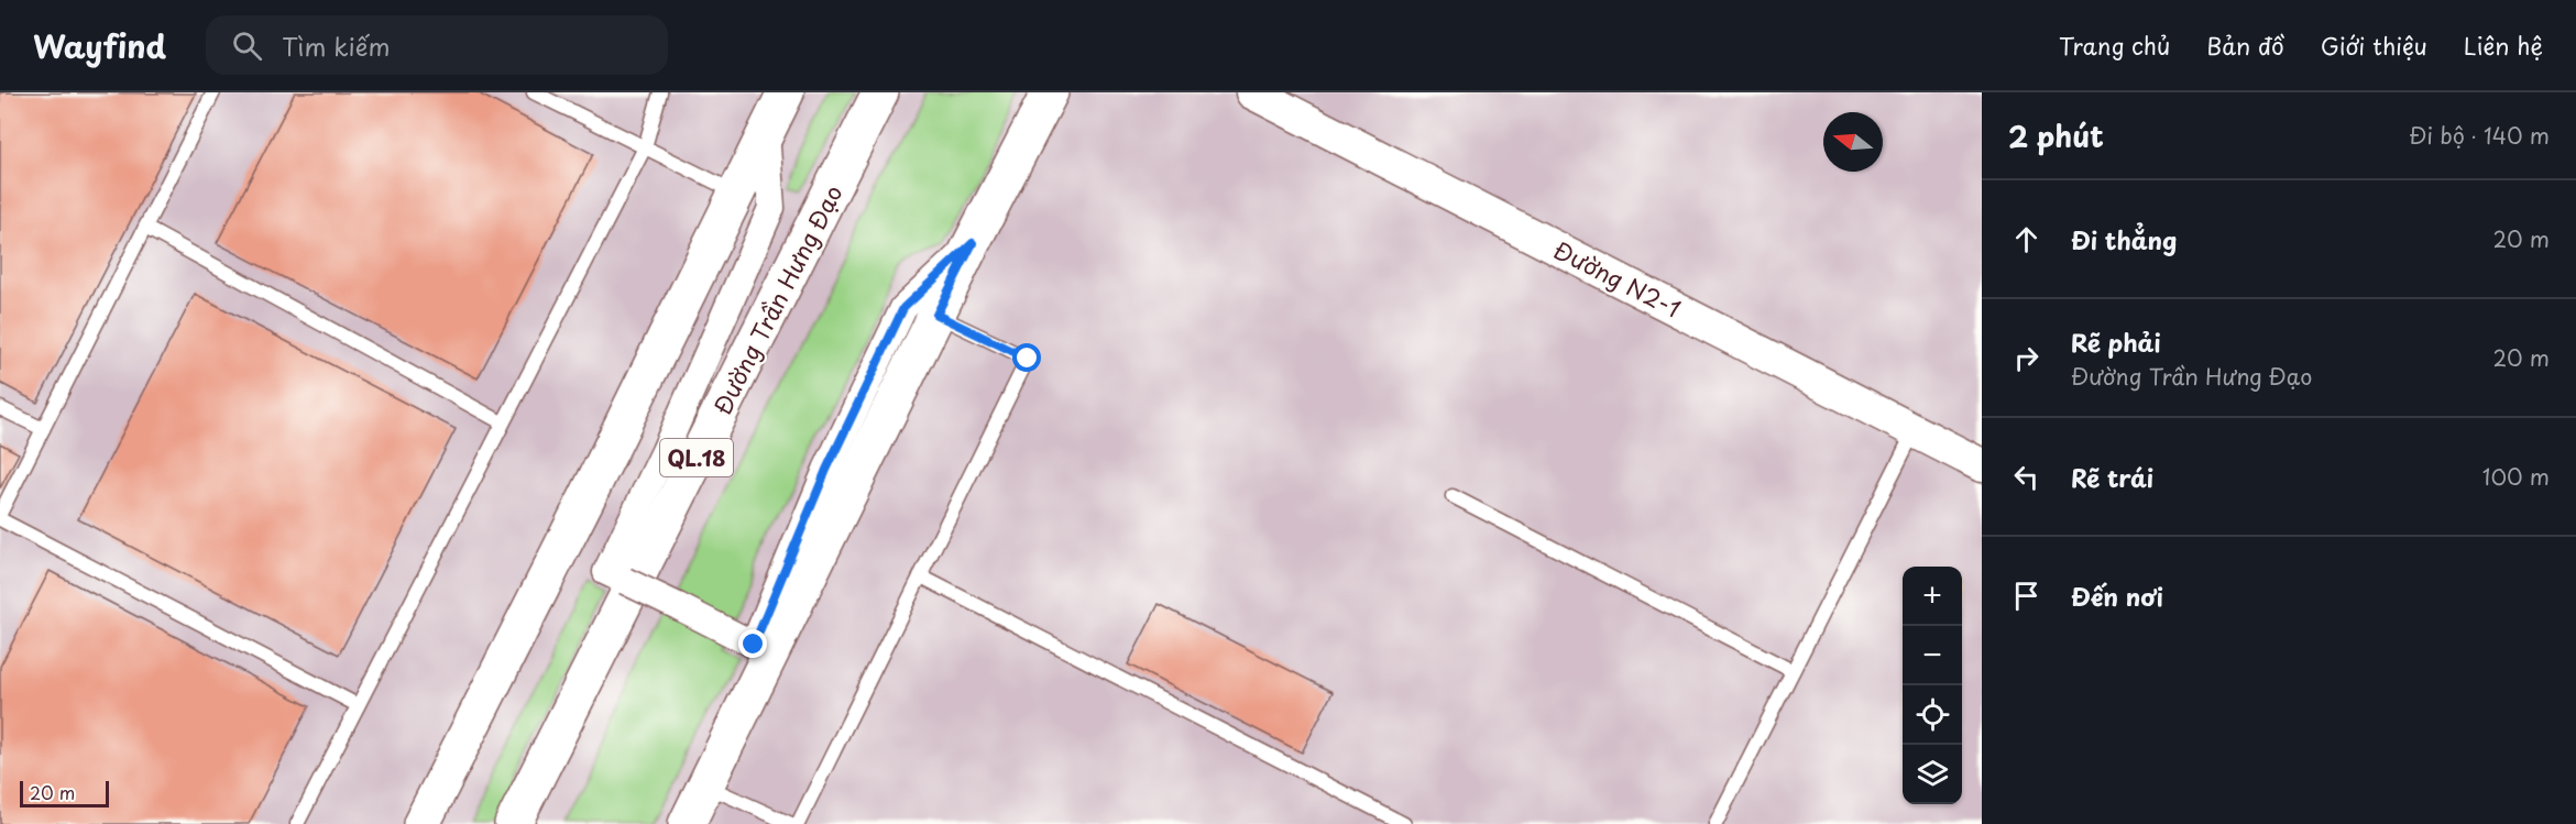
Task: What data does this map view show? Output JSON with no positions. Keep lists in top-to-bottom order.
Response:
{
  "streets": {
    "main road": ["Đường Trần Hưng Đạo", "QL.18"],
    "street": ["Đường N2-1"]
  },
  "scale_bar": "20 m",
  "north": "left",
  "page": {
    "header": "Wayfind",
    "search": "Tìm kiếm",
    "nav": [
      "Trang chủ",
      "Bản đồ",
      "Giới thiệu",
      "Liên hệ"
    ],
    "heading": ["2 phút", "Đi bộ · 140 m"],
    "list": [
      ["Đi thẳng", "20 m"],
      ["Rẽ phải", "Đường Trần Hưng Đạo", "20 m"],
      ["Rẽ trái", "100 m"],
      "Đến nơi"
    ],
    "map_buttons": ["+", "−"],
    "scale": "20 m"
  }
}
